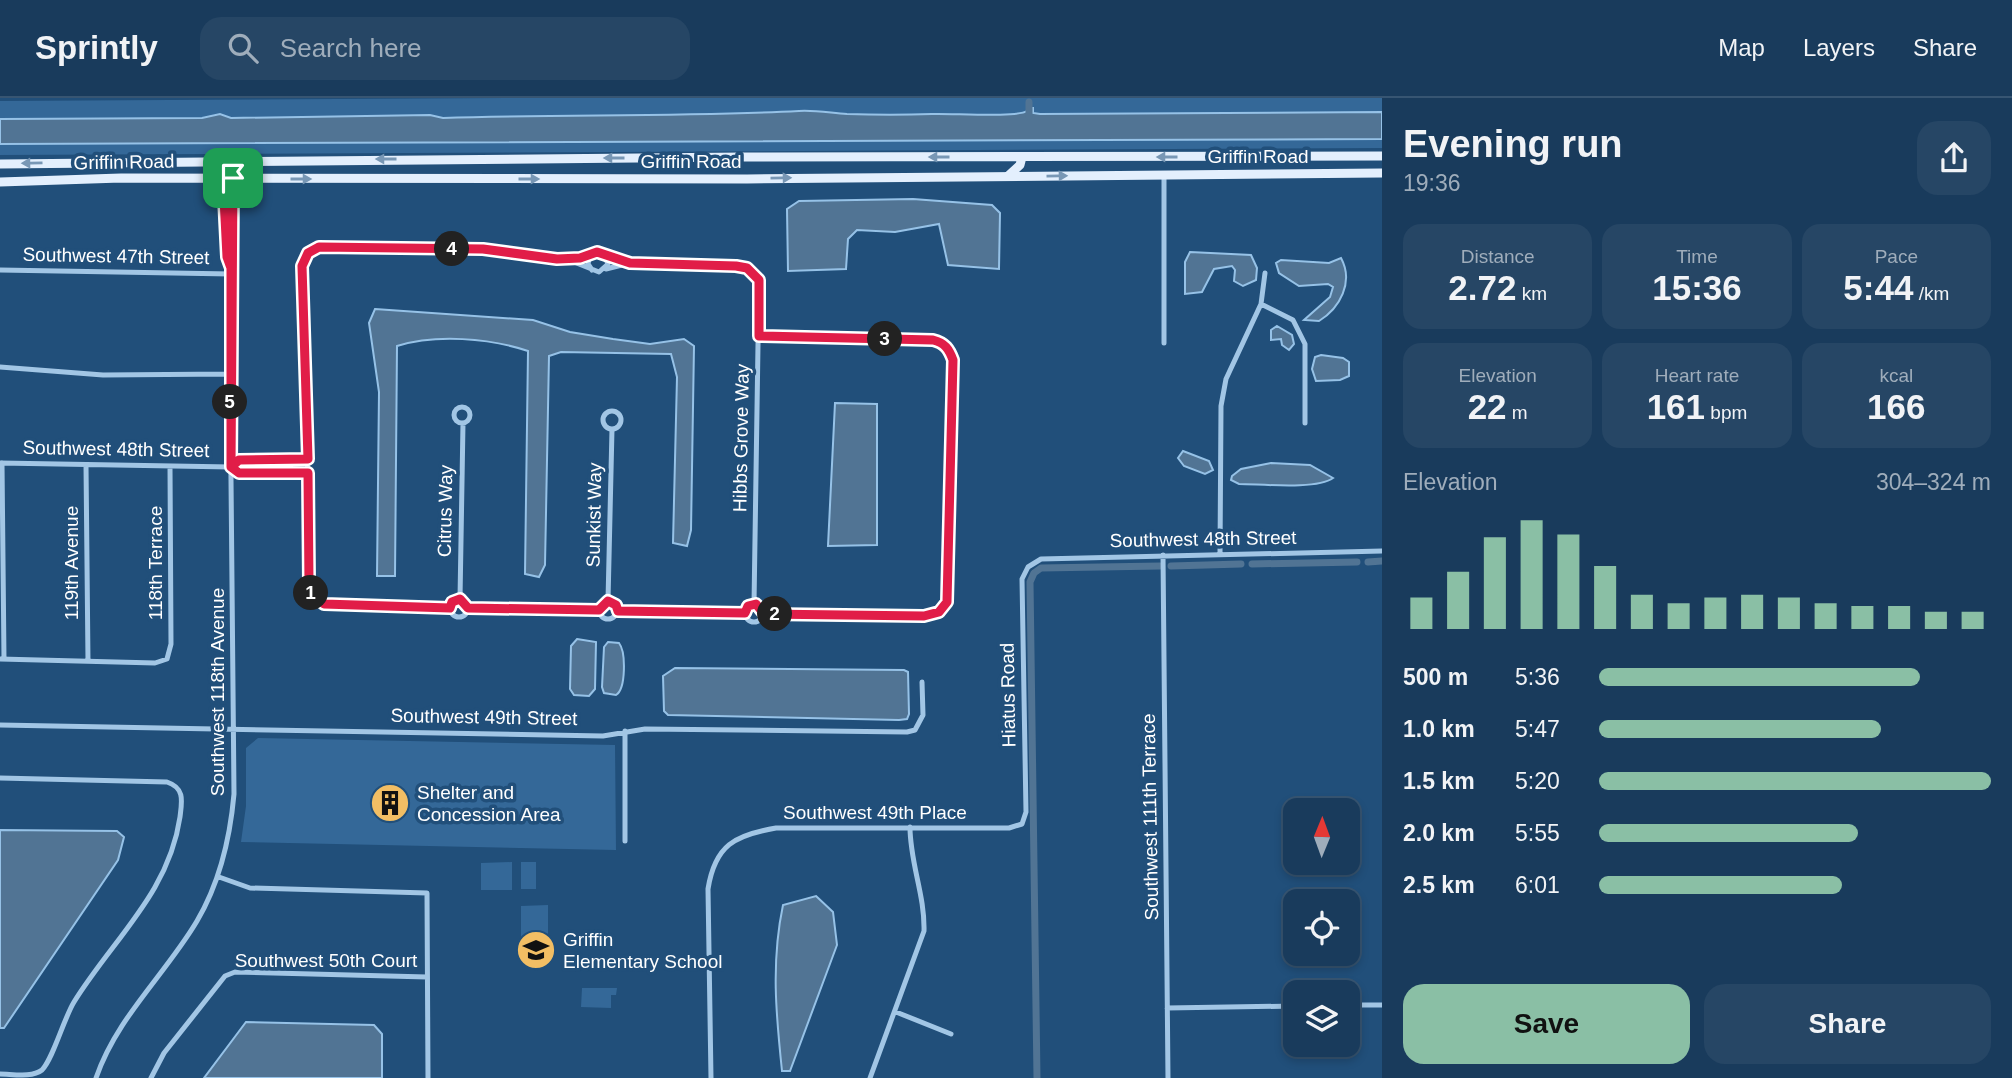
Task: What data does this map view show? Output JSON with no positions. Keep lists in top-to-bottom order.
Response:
{
  "streets": {
    "main road": ["Griffin Road"],
    "street": [
      "Southwest 47th Street",
      "Hibbs Grove Way",
      "Southwest 48th Street",
      "Citrus Way",
      "Sunkist Way",
      "119th Avenue",
      "118th Terrace",
      "Southwest 118th Avenue",
      "Hiatus Road",
      "Southwest 49th Street",
      "Southwest 49th Place",
      "Southwest 111th Terrace",
      "Southwest 50th Court"
    ]
  },
  "crossings": [
    ["Griffin Road", "Southwest 118th Avenue"],
    ["Southwest 47th Street", "Southwest 118th Avenue"],
    ["Southwest 48th Street", "119th Avenue"],
    ["Southwest 48th Street", "118th Terrace"],
    ["Southwest 48th Street", "Southwest 118th Avenue"],
    ["Southwest 48th Street", "Hiatus Road"],
    ["Southwest 48th Street", "Southwest 111th Terrace"],
    ["119th Avenue", "118th Terrace"],
    ["Southwest 118th Avenue", "Southwest 49th Street"],
    ["Hiatus Road", "Southwest 49th Place"]
  ],
  "places": {
    "building": ["Shelter and Concession Area"],
    "school or university": ["Griffin Elementary School"]
  },
  "north": "top",
  "page": {
    "header": "Sprintly",
    "search": "Search here",
    "nav": ["Map", "Layers", "Share"],
    "heading": ["Evening run", "19:36"],
    "stats": [
      ["Distance", "2.72 km"],
      ["Time", "15:36"],
      ["Pace", "5:44 /km"],
      ["Elevation", "22 m"],
      ["Heart rate", "161 bpm"],
      ["kcal", "166"]
    ],
    "pins": [
      "4",
      "3",
      "5",
      "1",
      "2"
    ],
    "chart": ["Elevation", "304–324 m"],
    "list": [
      {
        "name": "500 m",
        "note": "5:36"
      },
      {
        "name": "1.0 km",
        "note": "5:47"
      },
      {
        "name": "1.5 km",
        "note": "5:20"
      },
      {
        "name": "2.0 km",
        "note": "5:55"
      },
      {
        "name": "2.5 km",
        "note": "6:01"
      }
    ],
    "buttons": ["Save", "Share"]
  }
}
